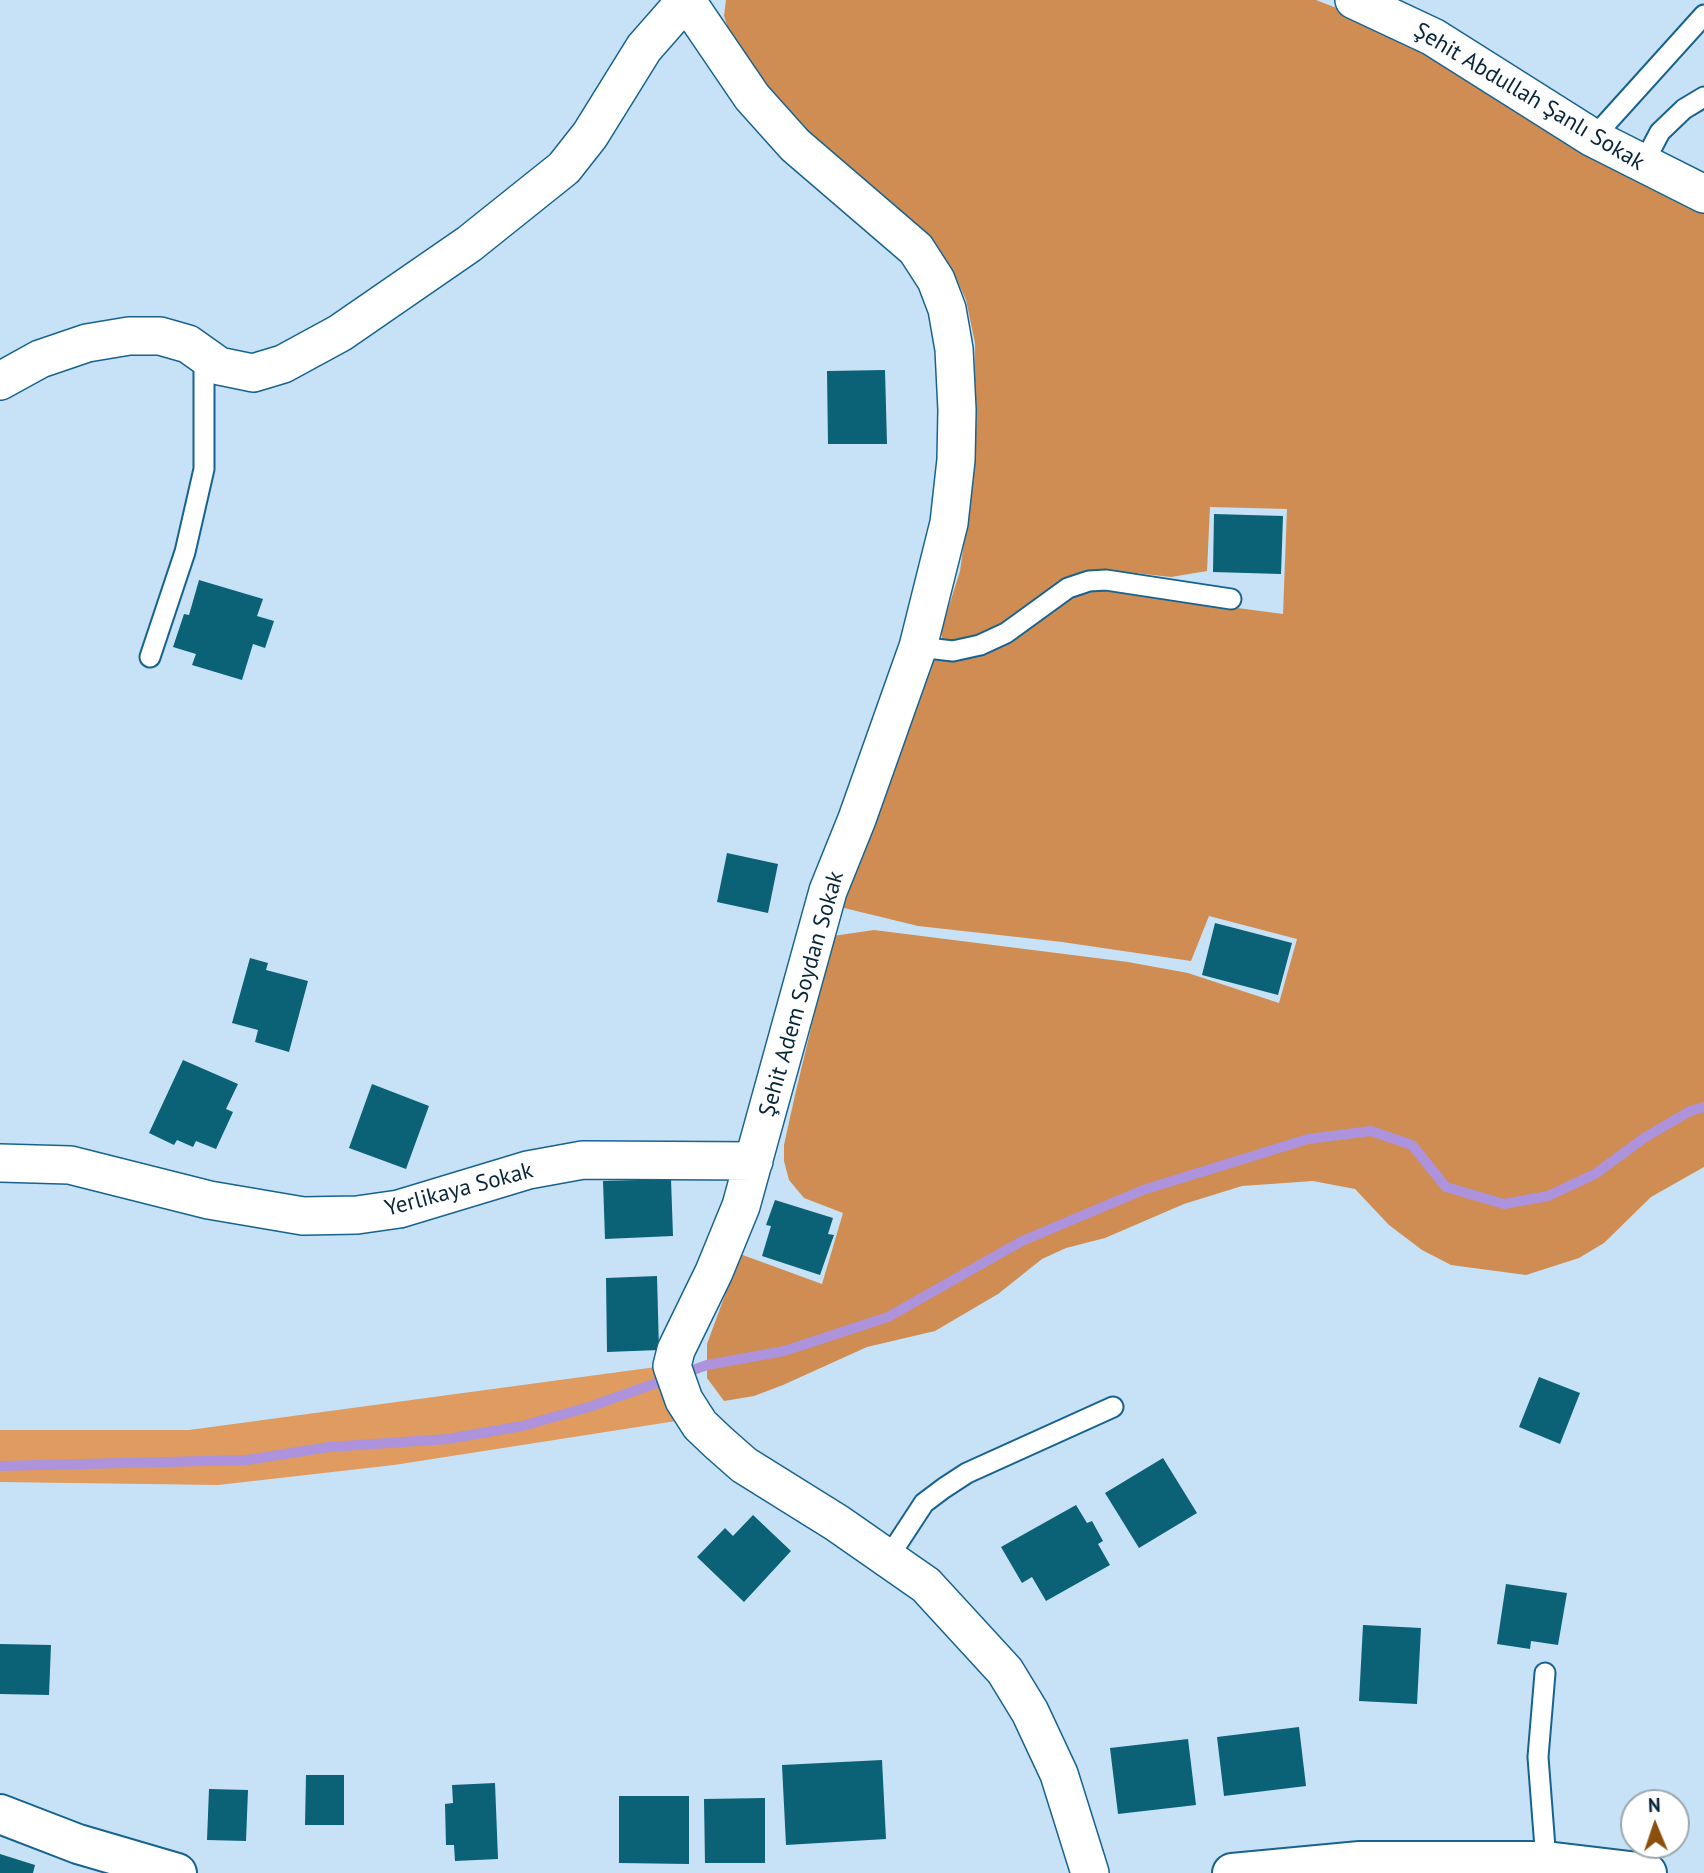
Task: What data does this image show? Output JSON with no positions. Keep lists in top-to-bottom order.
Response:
{
  "streets": {
    "street": ["Şehit Abdullah Şanlı Sokak", "Şehit Adem Soydan Sokak", "Yerlikaya Sokak"]
  },
  "crossings": [
    ["Şehit Adem Soydan Sokak", "Yerlikaya Sokak"]
  ],
  "north": "top"
}
